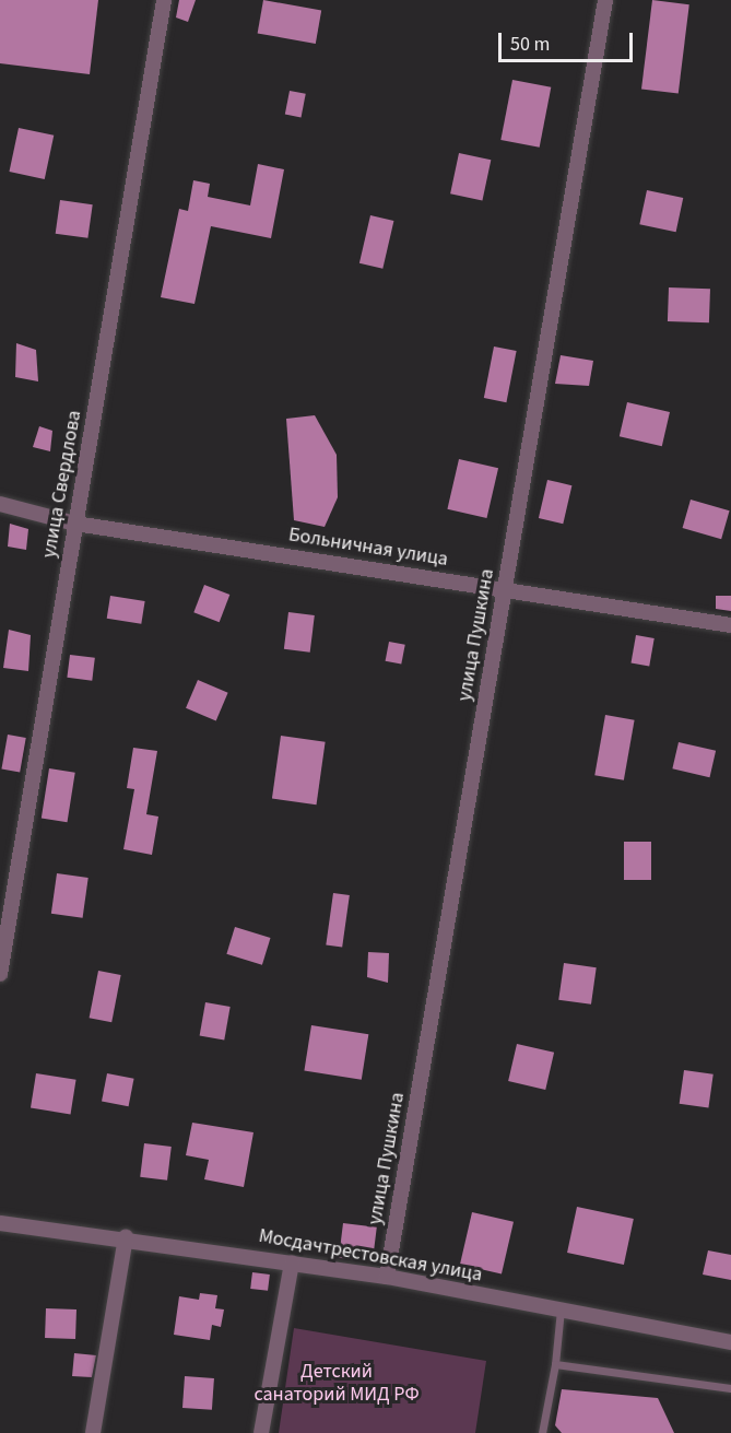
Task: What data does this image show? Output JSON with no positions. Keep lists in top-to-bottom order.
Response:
{
  "streets": {
    "street": [
      "улица Свердлова",
      "Больничная улица",
      "улица Пушкина",
      "Мосдачтрестовская улица"
    ]
  },
  "crossings": [
    ["улица Свердлова", "Больничная улица"],
    ["Больничная улица", "улица Пушкина"],
    ["улица Пушкина", "Мосдачтрестовская улица"]
  ],
  "parks": ["Детский санаторий МИД РФ"],
  "scale_bar": "50 m"
}
